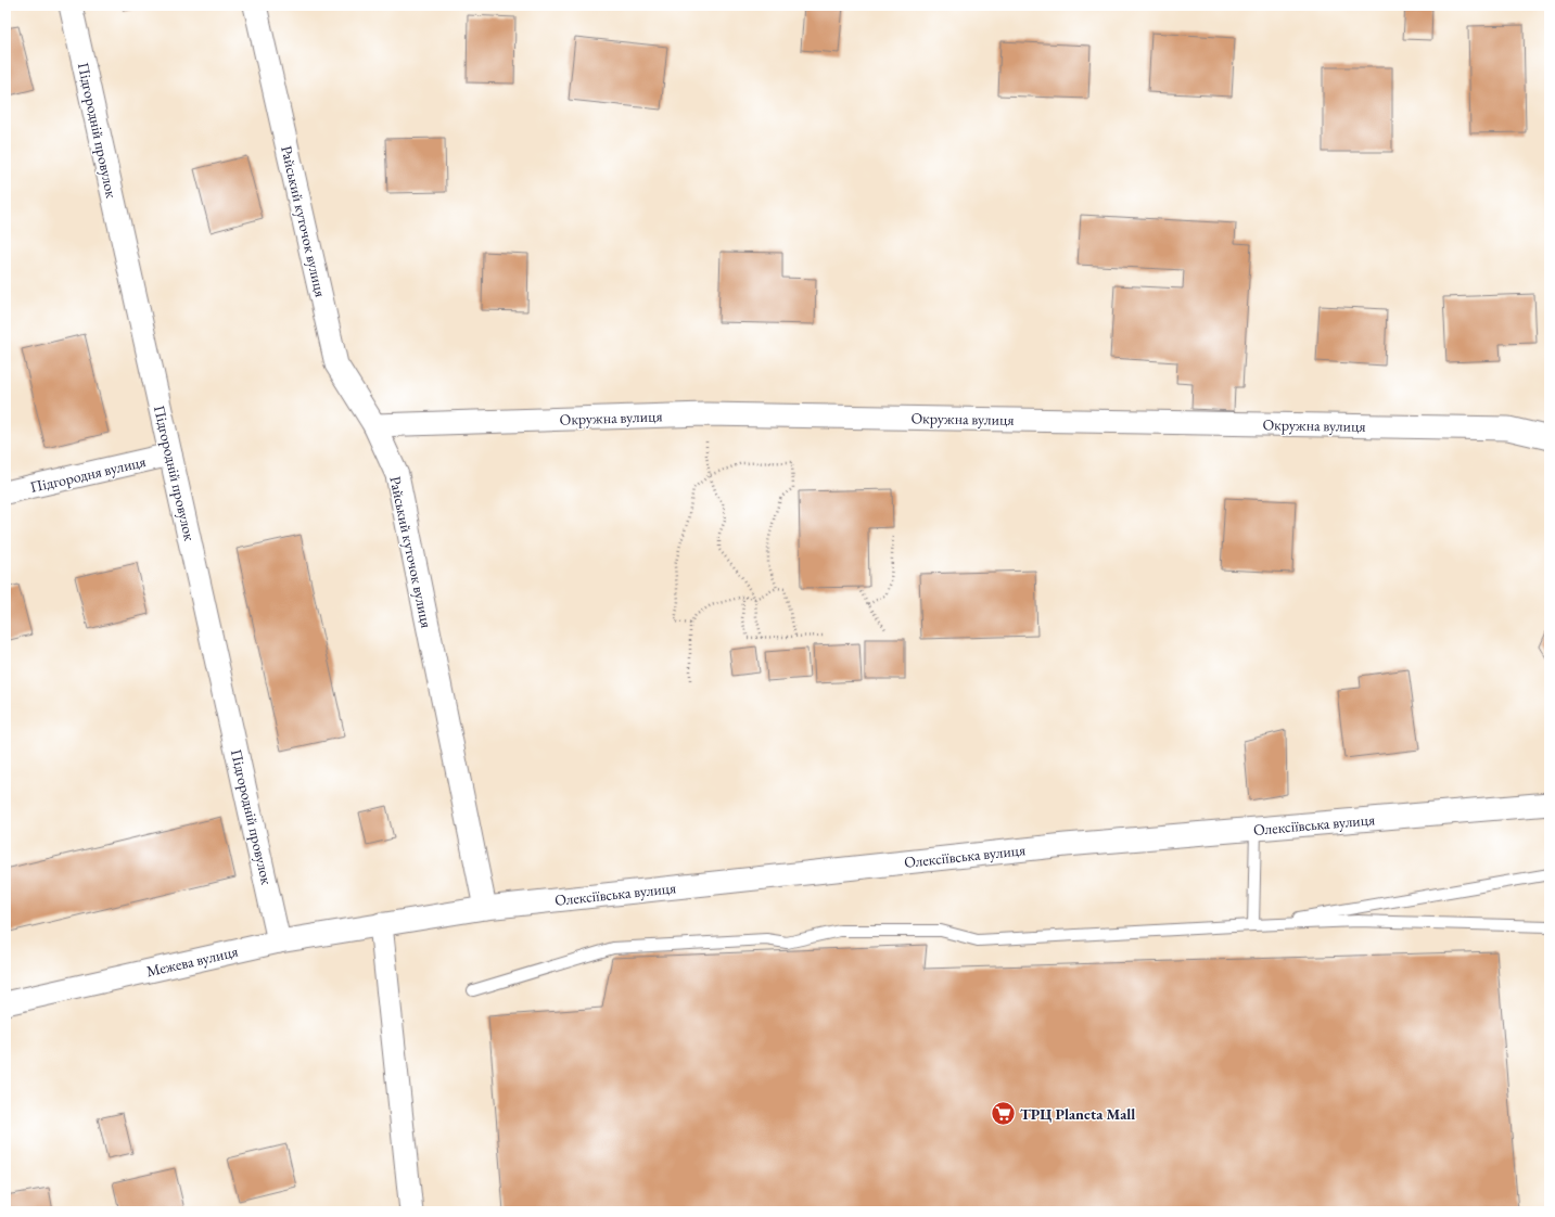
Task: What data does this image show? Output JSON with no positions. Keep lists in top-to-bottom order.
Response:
{
  "streets": {
    "street": [
      "Підгородній провулок",
      "Райський куточок вулиця",
      "Окружна вулиця",
      "Підгородня вулиця",
      "Олексіївська вулиця",
      "Межева вулиця"
    ]
  },
  "crossings": [
    ["Підгородній провулок", "Підгородня вулиця"],
    ["Підгородній провулок", "Межева вулиця"],
    ["Райський куточок вулиця", "Окружна вулиця"],
    ["Райський куточок вулиця", "Олексіївська вулиця"],
    ["Олексіївська вулиця", "Межева вулиця"]
  ],
  "places": {
    "supermarket": ["ТРЦ Planeta Mall"]
  }
}
